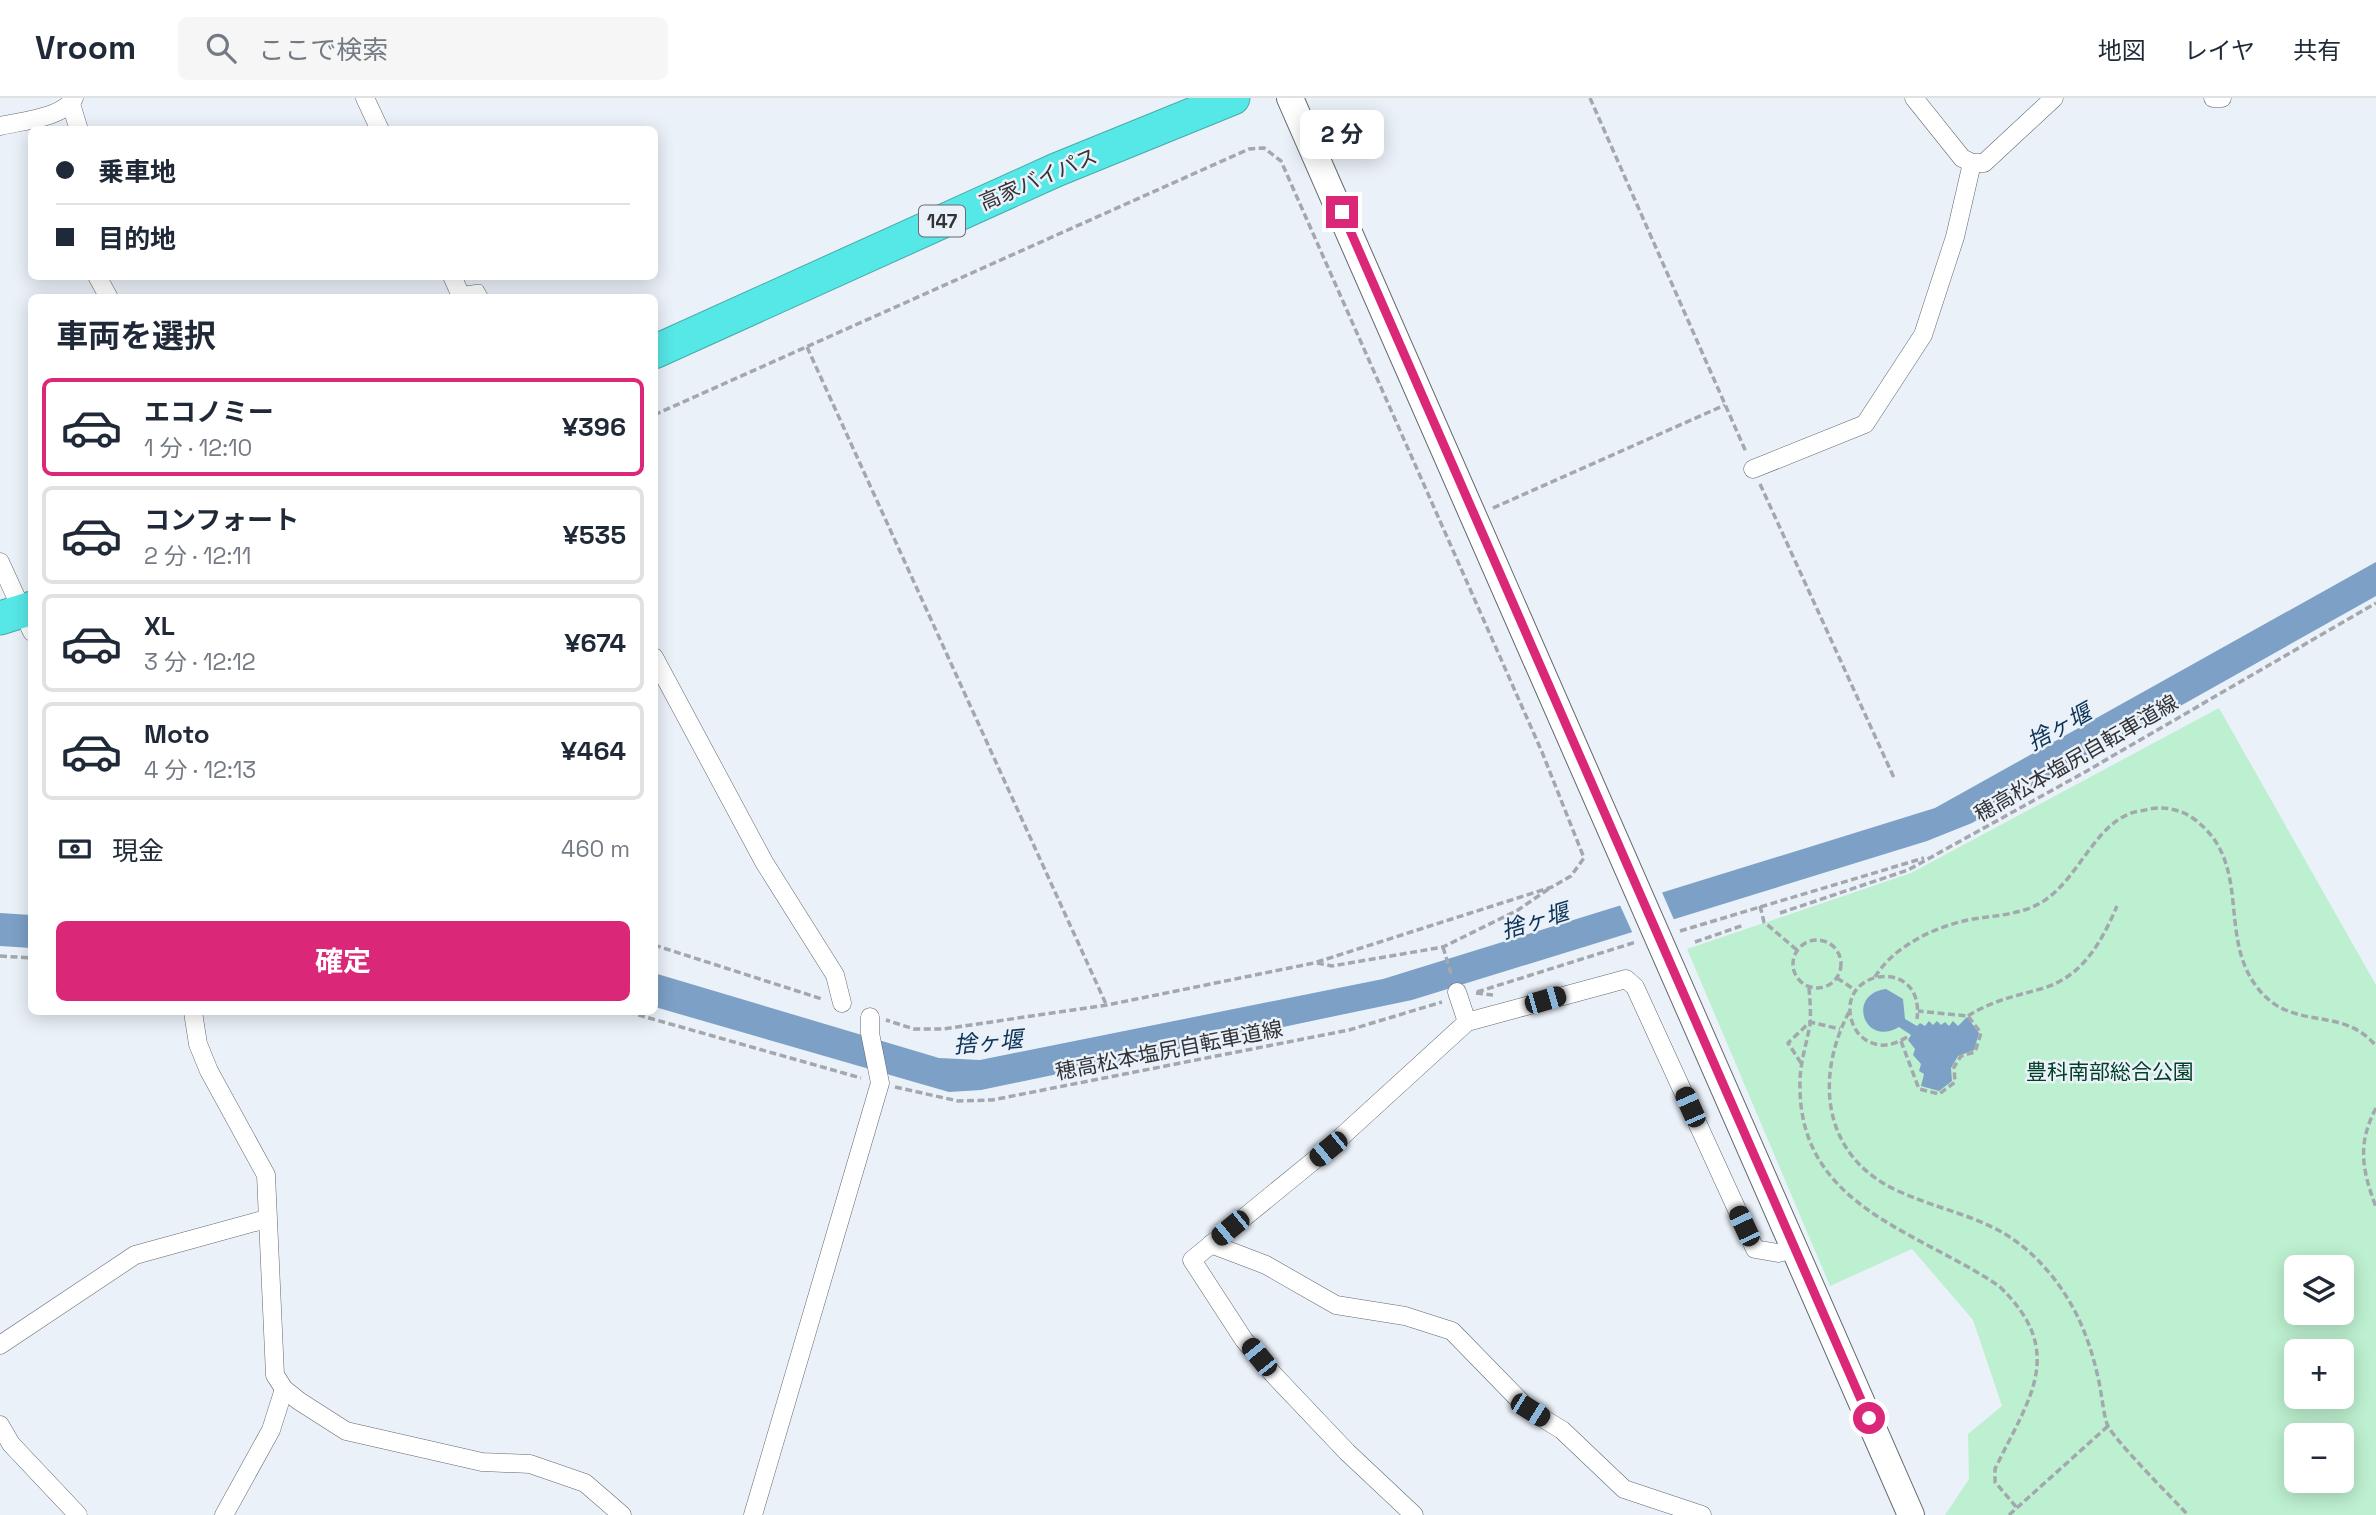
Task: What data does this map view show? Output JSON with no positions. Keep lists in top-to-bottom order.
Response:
{
  "streets": {
    "highway": ["高家バイパス", "147"],
    "path": ["穂高松本塩尻自転車道線"]
  },
  "water": ["捨ヶ堰"],
  "parks": ["豊科南部総合公園"],
  "page": {
    "header": "Vroom",
    "search": "ここで検索",
    "nav": ["地図", "レイヤ", "共有"],
    "bubble": "2 分",
    "banner": ["乗車地", "目的地"],
    "heading": "車両を選択",
    "list": [
      {
        "name": "エコノミー",
        "note": "1 分 · 12:10",
        "value": "¥396"
      },
      {
        "name": "コンフォート",
        "note": "2 分 · 12:11",
        "value": "¥535"
      },
      {
        "name": "XL",
        "note": "3 分 · 12:12",
        "value": "¥674"
      },
      {
        "name": "Moto",
        "note": "4 分 · 12:13",
        "value": "¥464"
      }
    ],
    "pay": ["現金", "460 m"],
    "buttons": "確定",
    "map_buttons": ["+", "−"]
  }
}
